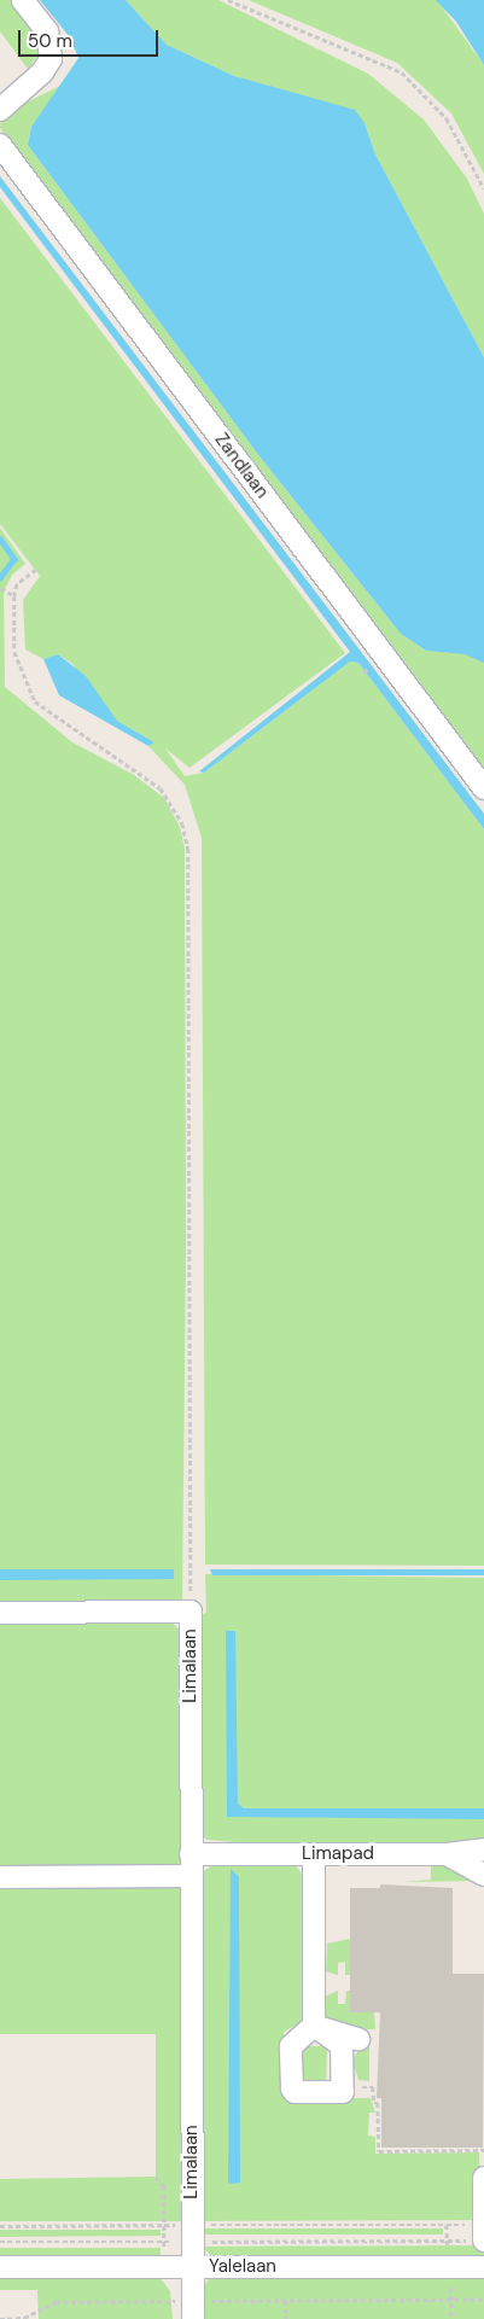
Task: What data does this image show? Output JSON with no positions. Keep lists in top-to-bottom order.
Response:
{
  "streets": {
    "street": [
      "Zandlaan",
      "Limalaan",
      "Limapad",
      "Yalelaan"
    ]
  },
  "crossings": [
    ["Limalaan", "Limapad"],
    ["Limalaan", "Yalelaan"]
  ],
  "scale_bar": "50 m"
}
